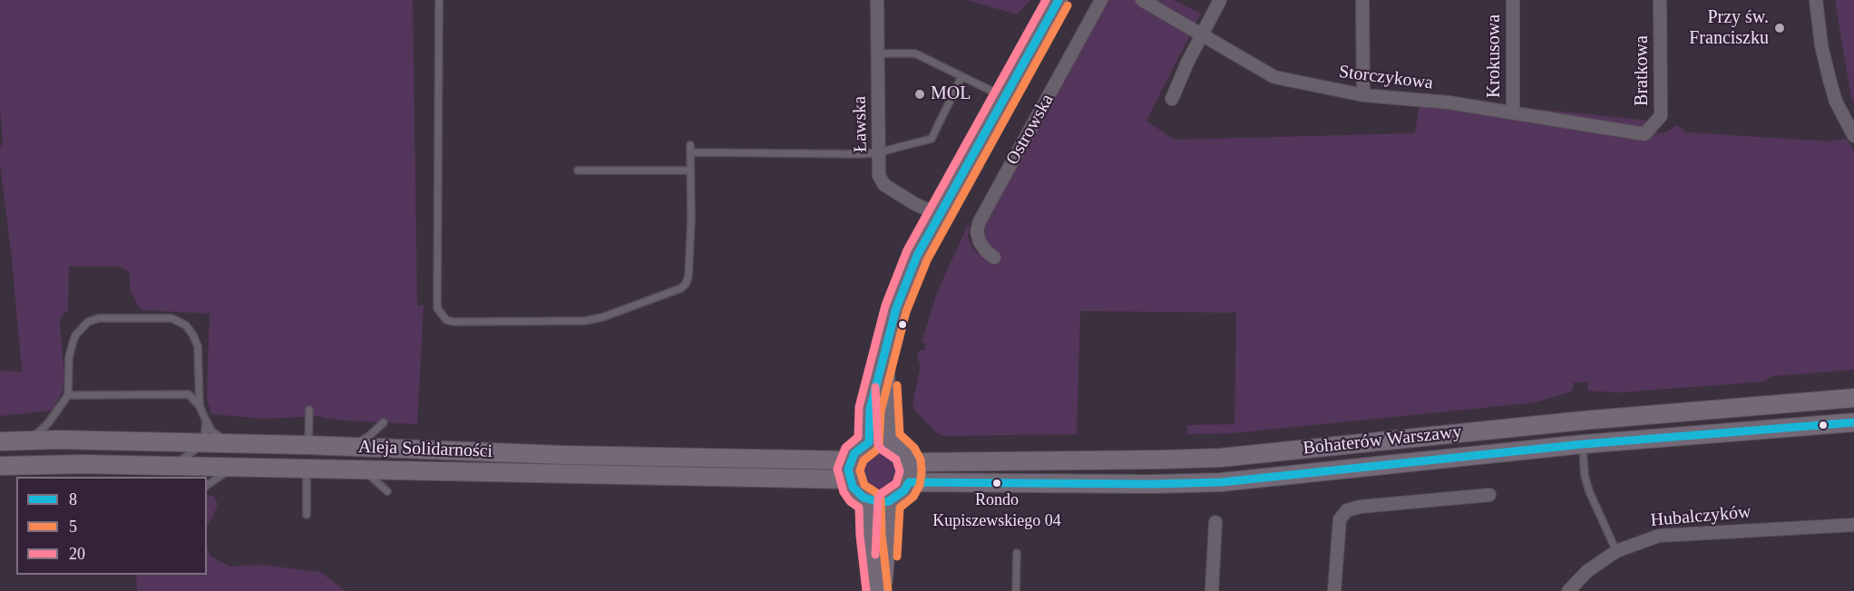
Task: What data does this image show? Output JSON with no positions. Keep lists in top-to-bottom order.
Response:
{
  "streets": {
    "main road": ["Bohaterów Warszawy", "Aleja Solidarności"],
    "street": [
      "Krokusowa",
      "Bratkowa",
      "Storczykowa",
      "Ławska",
      "Ostrowska",
      "Hubalczyków"
    ]
  },
  "crossings": [
    ["Krokusowa", "Storczykowa"],
    ["Bratkowa", "Storczykowa"],
    ["Bohaterów Warszawy", "Aleja Solidarności"]
  ],
  "places": ["Przy św. Franciszku", "MOL", "Rondo Kupiszewskiego 04"],
  "lines": ["transit line 8", "transit line 20", "transit line 5"],
  "legend": ["8", "5", "20"]
}
